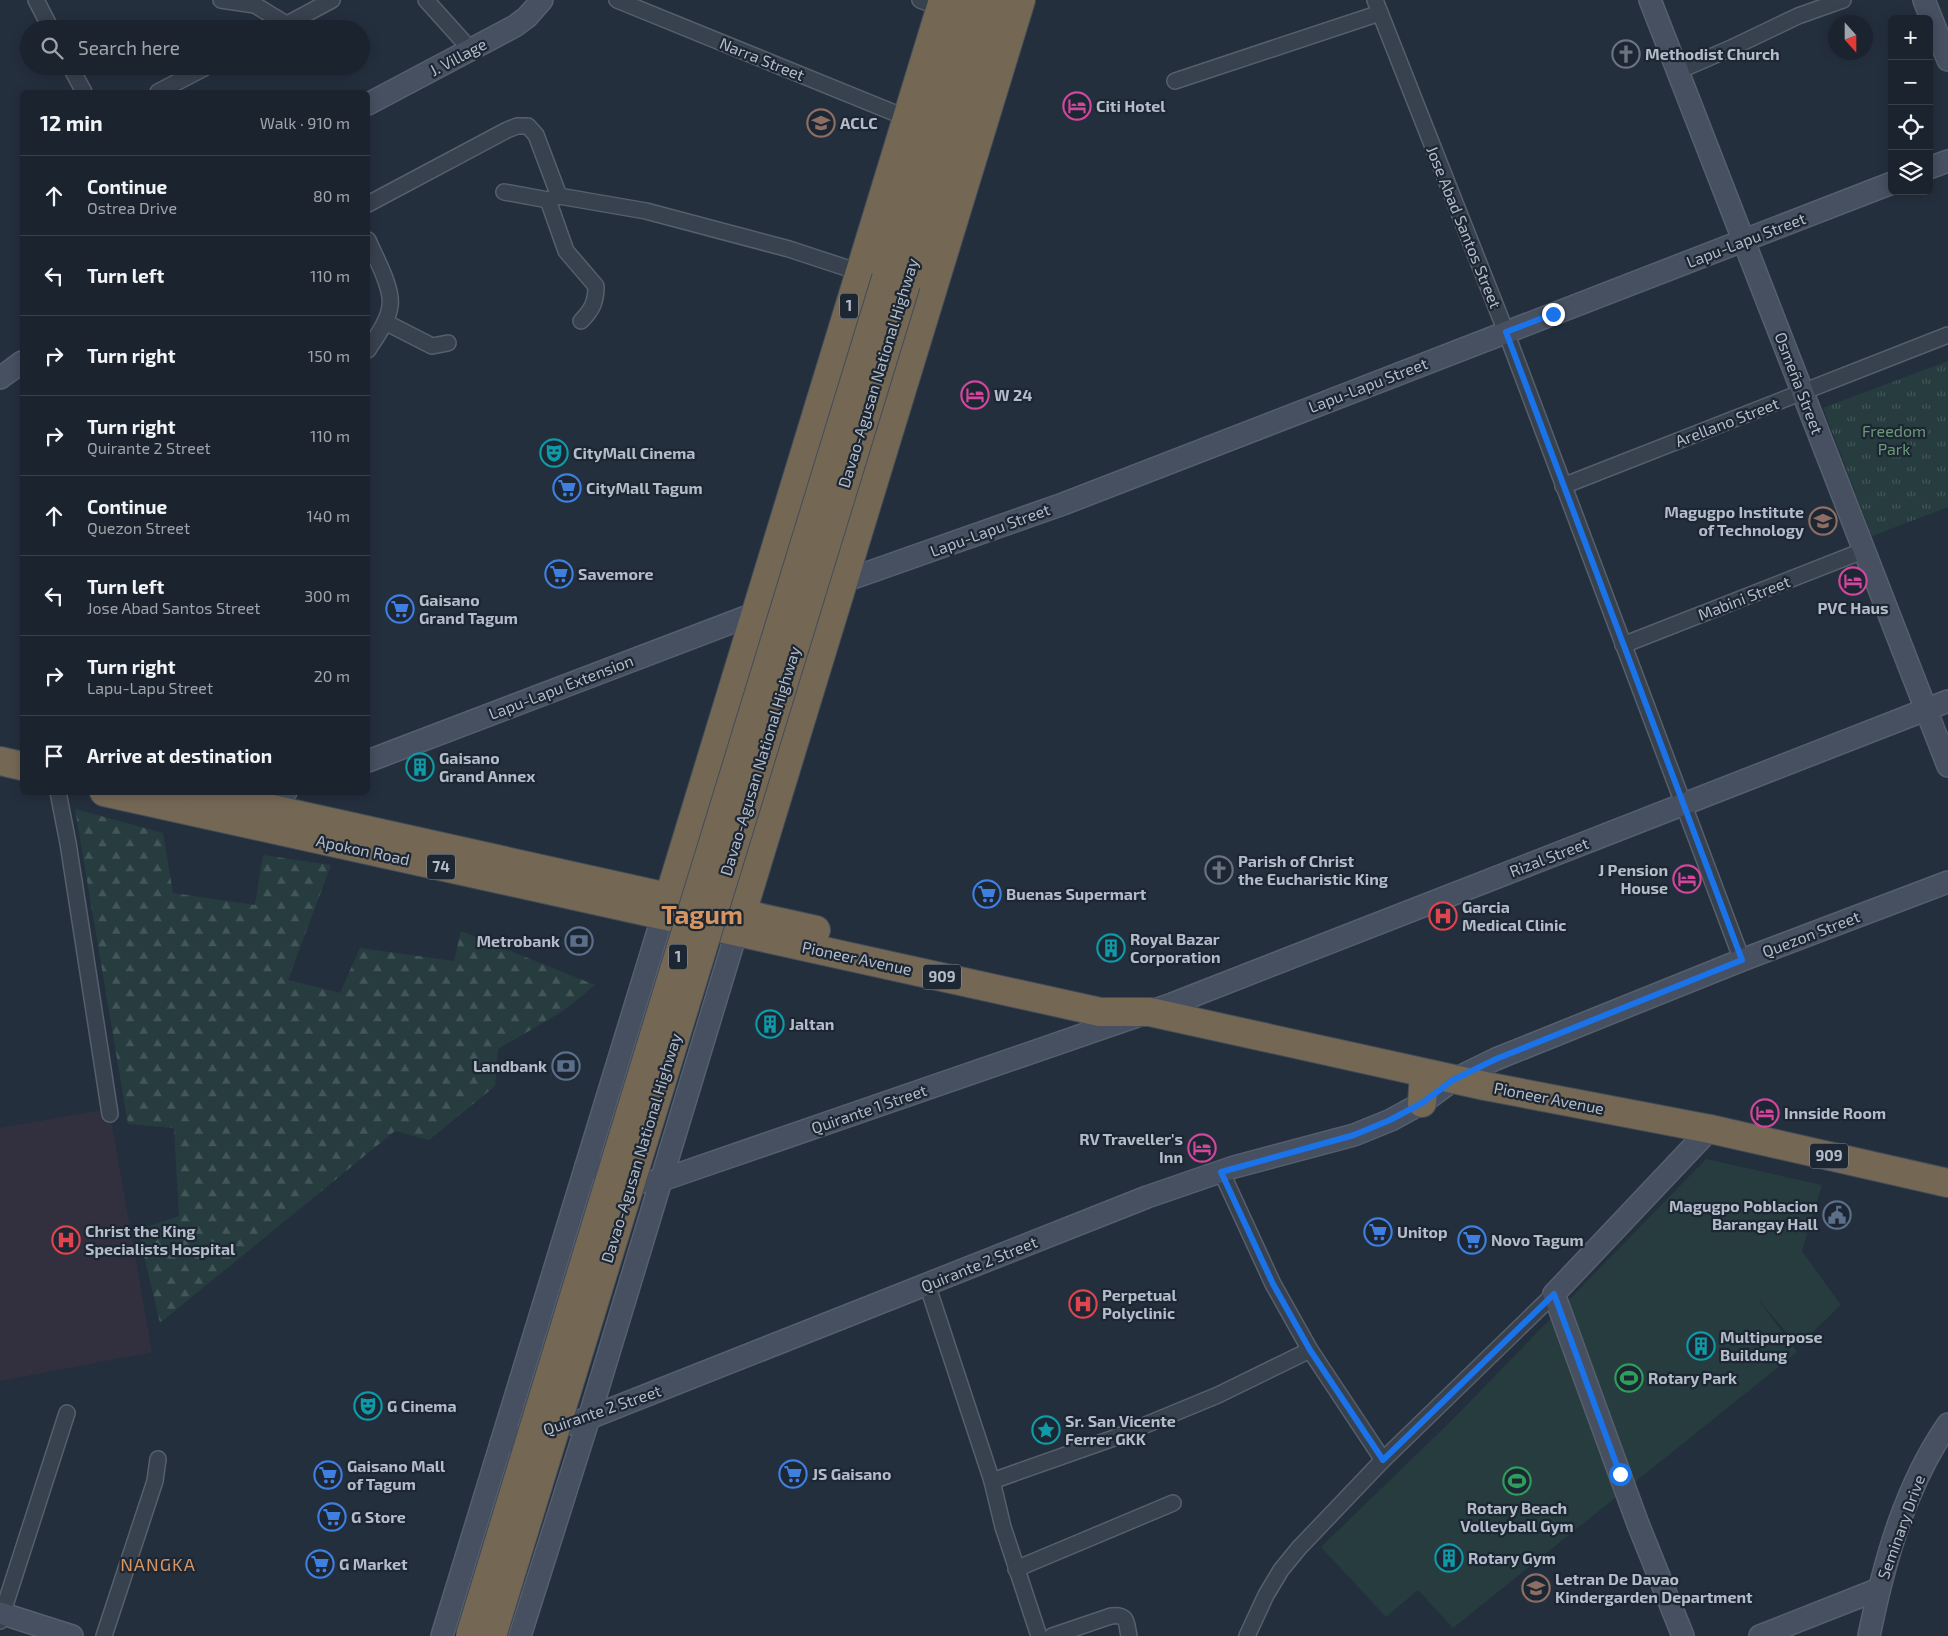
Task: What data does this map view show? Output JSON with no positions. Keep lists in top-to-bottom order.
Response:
{
  "streets": {
    "highway": [
      "1",
      "Davao-Agusan National Highway",
      "Apokon Road",
      "74",
      "Pioneer Avenue",
      "909"
    ],
    "street": [
      "J. Village",
      "Narra Street",
      "Jose Abad Santos Street",
      "Lapu-Lapu Street",
      "Osmeña Street",
      "Arellano Street",
      "Mabini Street",
      "Lapu-Lapu Extension",
      "Rizal Street",
      "Quezon Street",
      "Quirante 1 Street",
      "Quirante 2 Street",
      "Seminary Drive"
    ]
  },
  "crossings": [
    ["Narra Street", "Davao-Agusan National Highway"],
    ["Jose Abad Santos Street", "Lapu-Lapu Street"],
    ["Jose Abad Santos Street", "Arellano Street"],
    ["Jose Abad Santos Street", "Mabini Street"],
    ["Jose Abad Santos Street", "Rizal Street"],
    ["Jose Abad Santos Street", "Quezon Street"],
    ["Lapu-Lapu Street", "Davao-Agusan National Highway"],
    ["Lapu-Lapu Street", "Osmeña Street"],
    ["Lapu-Lapu Street", "Lapu-Lapu Extension"],
    ["Davao-Agusan National Highway", "Lapu-Lapu Extension"],
    ["Davao-Agusan National Highway", "Apokon Road"],
    ["Davao-Agusan National Highway", "Pioneer Avenue"],
    ["Davao-Agusan National Highway", "Quirante 1 Street"],
    ["Osmeña Street", "Arellano Street"],
    ["Osmeña Street", "Mabini Street"],
    ["Osmeña Street", "Rizal Street"],
    ["Apokon Road", "Pioneer Avenue"],
    ["Rizal Street", "Pioneer Avenue"],
    ["Rizal Street", "Quirante 1 Street"],
    ["Quezon Street", "Pioneer Avenue"],
    ["Quezon Street", "Quirante 2 Street"],
    ["Pioneer Avenue", "Quirante 1 Street"],
    ["Pioneer Avenue", "Quirante 2 Street"]
  ],
  "districts": ["Tagum", "NANGKA"],
  "parks": ["Freedom Park"],
  "places": {
    "church": ["Methodist Church", "Parish of Christ the Eucharistic King"],
    "hotel": [
      "Citi Hotel",
      "W 24",
      "PVC Haus",
      "J Pension House",
      "Innside Room",
      "RV Traveller's Inn"
    ],
    "school or university": ["ACLC", "Magugpo Institute of Technology", "Letran De Davao Kindergarden Department"],
    "theatre": ["CityMall Cinema", "G Cinema"],
    "supermarket": [
      "CityMall Tagum",
      "Savemore",
      "Gaisano Grand Tagum",
      "Buenas Supermart",
      "Unitop",
      "Novo Tagum",
      "JS Gaisano",
      "Gaisano Mall of Tagum",
      "G Store",
      "G Market"
    ],
    "building": [
      "Gaisano Grand Annex",
      "Royal Bazar Corporation",
      "Jaltan",
      "Multipurpose Buildung",
      "Rotary Gym"
    ],
    "hospital": ["Garcia Medical Clinic", "Christ the King Specialists Hospital", "Perpetual Polyclinic"],
    "bank": ["Metrobank", "Landbank"],
    "public building": ["Magugpo Poblacion Barangay Hall"],
    "sports": ["Rotary Park", "Rotary Beach Volleyball Gym"],
    "place": ["Sr. San Vicente Ferrer GKK"]
  },
  "north": "bottom",
  "page": {
    "map_buttons": ["+", "−"],
    "search": "Search here",
    "heading": ["12 min", "Walk · 910 m"],
    "list": [
      ["Continue", "Ostrea Drive", "80 m"],
      ["Turn left", "110 m"],
      ["Turn right", "150 m"],
      ["Turn right", "Quirante 2 Street", "110 m"],
      ["Continue", "Quezon Street", "140 m"],
      ["Turn left", "Jose Abad Santos Street", "300 m"],
      ["Turn right", "Lapu-Lapu Street", "20 m"],
      "Arrive at destination"
    ]
  }
}
